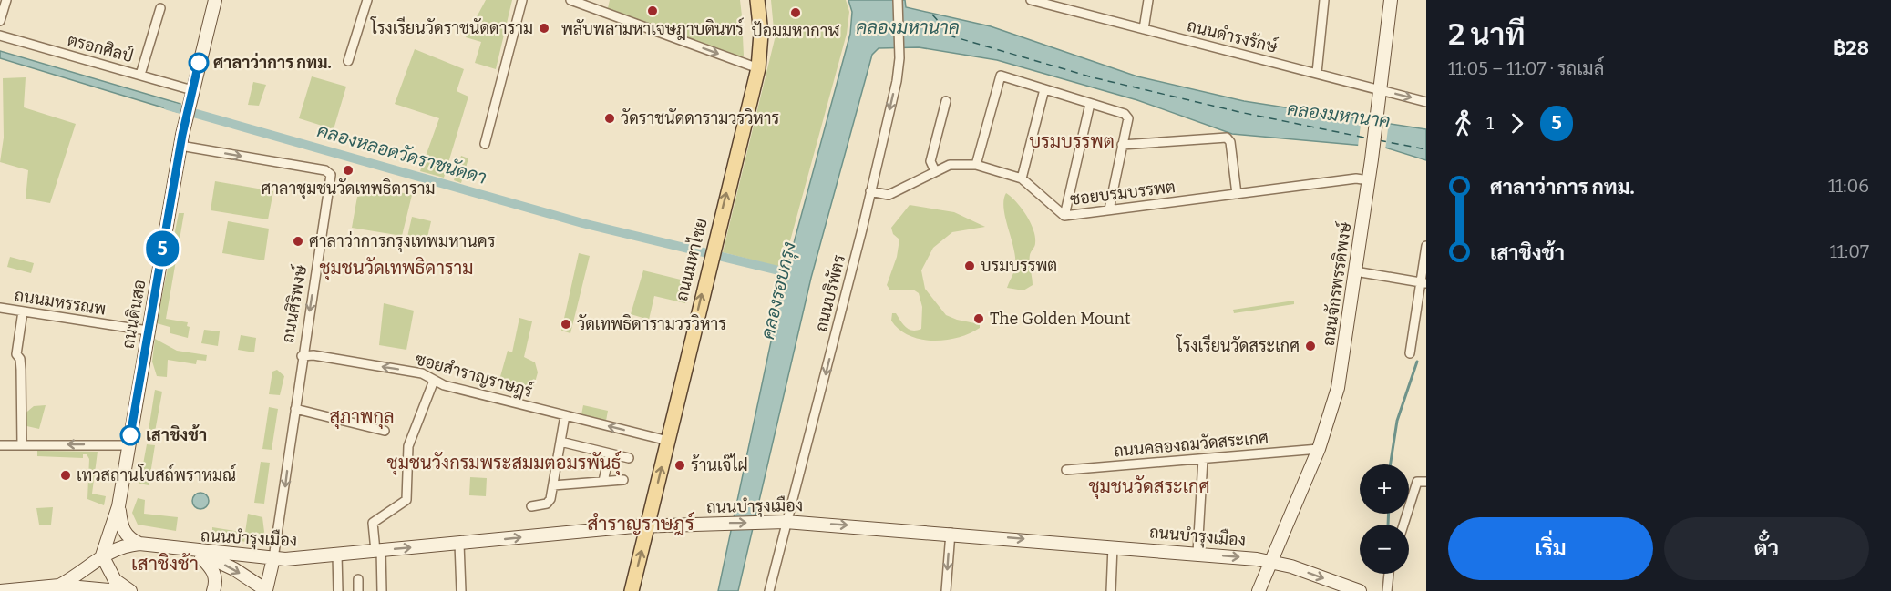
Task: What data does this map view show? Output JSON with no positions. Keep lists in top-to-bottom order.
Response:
{
  "streets": {
    "main road": [
      "ถนนมหาไชย",
      "ถนนจักรพรรดิพงษ์",
      "ถนนศิริพงษ์",
      "ถนนดินสอ",
      "ถนนบำรุงเมือง"
    ],
    "street": [
      "ถนนดำรงรักษ์",
      "ตรอกศิลป์",
      "ซอยบรมบรรพต",
      "ถนนบริพัตร",
      "ถนนมหรรณพ",
      "ซอยสำราญราษฎร์",
      "ถนนคลองถมวัดสระเกศ"
    ]
  },
  "crossings": [
    ["ถนนดำรงรักษ์", "ถนนจักรพรรดิพงษ์"],
    ["ตรอกศิลป์", "ถนนดินสอ"],
    ["ซอยบรมบรรพต", "ถนนจักรพรรดิพงษ์"],
    ["ซอยบรมบรรพต", "ถนนบริพัตร"],
    ["ถนนมหาไชย", "ซอยสำราญราษฎร์"],
    ["ถนนมหาไชย", "ถนนบำรุงเมือง"],
    ["ถนนจักรพรรดิพงษ์", "ถนนคลองถมวัดสระเกศ"],
    ["ถนนจักรพรรดิพงษ์", "ถนนบำรุงเมือง"],
    ["ถนนบริพัตร", "ถนนบำรุงเมือง"],
    ["ถนนมหรรณพ", "ถนนดินสอ"],
    ["ถนนศิริพงษ์", "ถนนดินสอ"],
    ["ถนนศิริพงษ์", "ซอยสำราญราษฎร์"],
    ["ถนนศิริพงษ์", "ถนนบำรุงเมือง"],
    ["ถนนดินสอ", "ถนนบำรุงเมือง"]
  ],
  "one_way": ["ถนนมหาไชย", "ถนนบริพัตร", "ถนนบำรุงเมือง"],
  "districts": [
    "บรมบรรพต",
    "ชุมชนวัดเทพธิดาราม",
    "สุภาพกุล",
    "ชุมชนวังกรมพระสมมตอมรพันธุ์",
    "ชุมชนวัดสระเกศ",
    "สำราญราษฎร์",
    "เสาชิงช้า"
  ],
  "water": ["คลองมหานาค", "คลองหลอดวัดราชนัดดา", "คลองรอบกรุง"],
  "places": [
    "พลับพลามหาเจษฎาบดินทร์",
    "ป้อมมหากาฬ",
    "โรงเรียนวัดราชนัดดาราม",
    "ศาลาว่าการ กทม.",
    "วัดราชนัดดารามวรวิหาร",
    "ศาลาชุมชนวัดเทพธิดาราม",
    "ศาลาว่าการกรุงเทพมหานคร",
    "บรมบรรพต",
    "The Golden Mount",
    "วัดเทพธิดารามวรวิหาร",
    "โรงเรียนวัดสระเกศ",
    "เสาชิงช้า",
    "ร้านเจ๊ไฝ",
    "เทวสถานโบสถ์พราหมณ์"
  ],
  "lines": ["bus line 5"],
  "page": {
    "on_map": "5",
    "heading": ["2 นาที", "11:05 – 11:07 · รถเมล์", "฿28"],
    "legs": ["1", "5"],
    "list": [
      {
        "name": "ศาลาว่าการ กทม.",
        "value": "11:06"
      },
      {
        "name": "เสาชิงช้า",
        "value": "11:07"
      }
    ],
    "map_buttons": ["+", "−"],
    "buttons": ["เริ่ม", "ตั๋ว"]
  }
}
